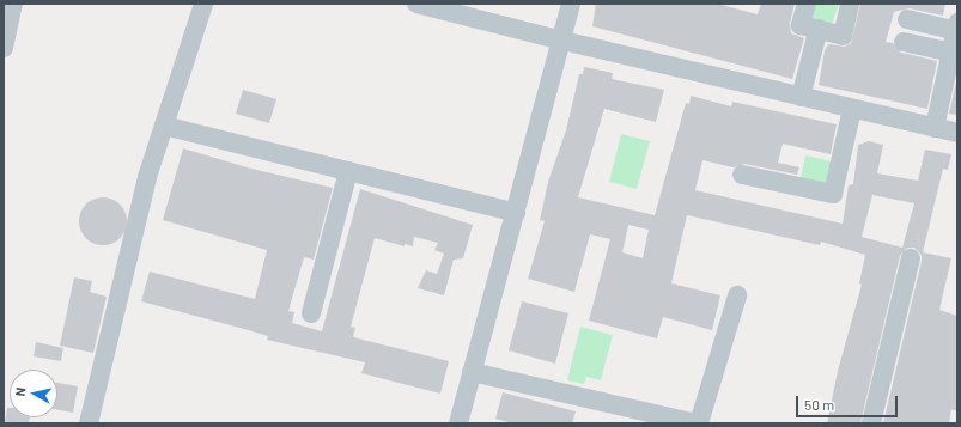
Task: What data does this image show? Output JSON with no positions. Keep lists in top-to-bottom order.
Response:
{
  "scale_bar": "50 m",
  "north": "left"
}
